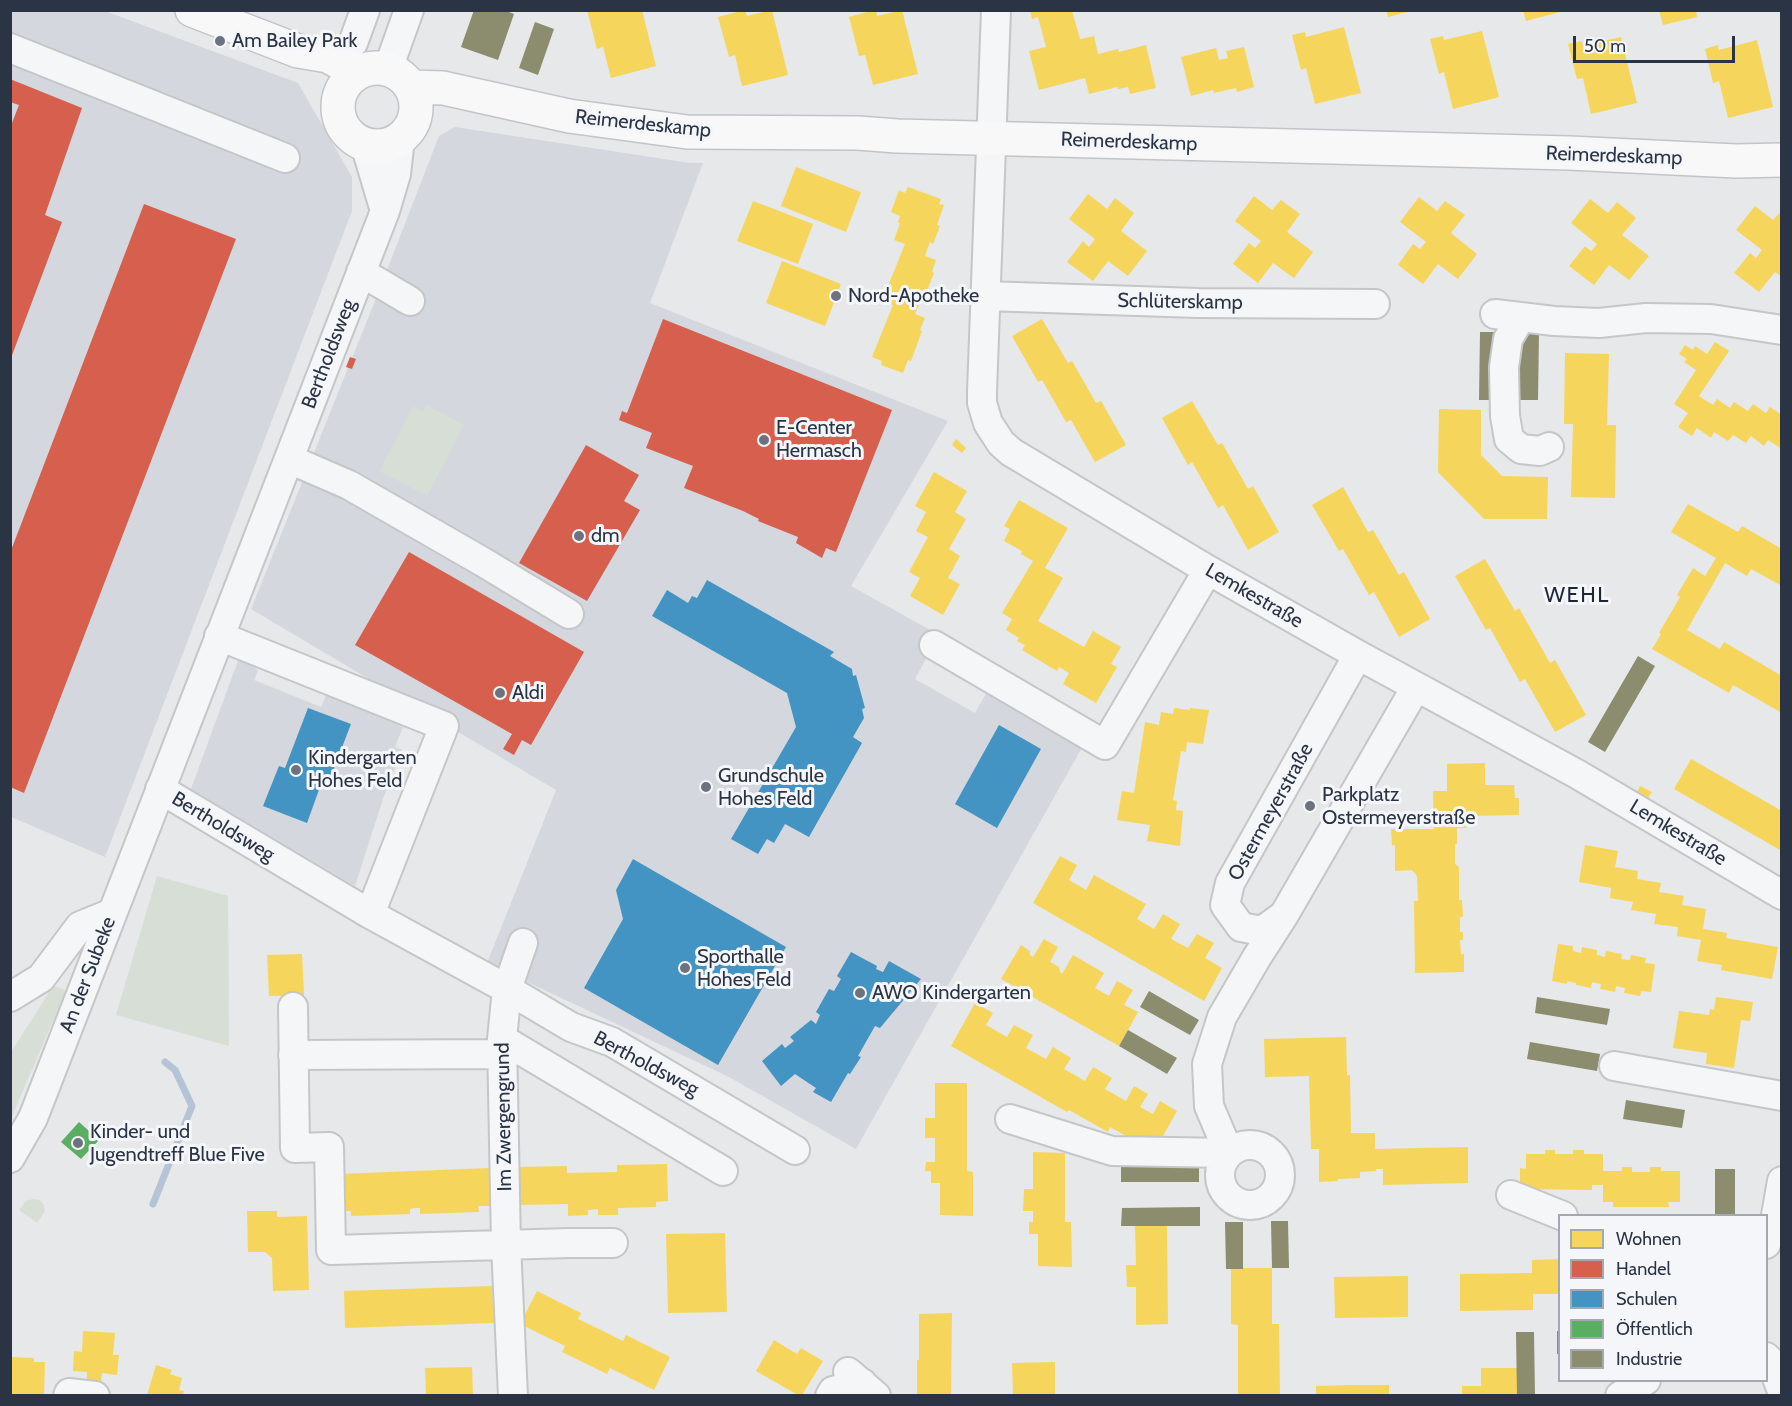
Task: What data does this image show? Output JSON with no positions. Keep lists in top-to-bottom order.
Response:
{
  "streets": {
    "main road": ["Reimerdeskamp"],
    "street": [
      "Schlüterskamp",
      "Bertholdsweg",
      "Lemkestraße",
      "Ostermeyerstraße",
      "An der Subeke",
      "Im Zwergengrund"
    ]
  },
  "crossings": [
    ["Reimerdeskamp", "Bertholdsweg"],
    ["Reimerdeskamp", "Lemkestraße"],
    ["Schlüterskamp", "Lemkestraße"],
    ["Bertholdsweg", "An der Subeke"],
    ["Bertholdsweg", "Im Zwergengrund"],
    ["Lemkestraße", "Ostermeyerstraße"]
  ],
  "districts": ["WEHL"],
  "places": [
    "Am Bailey Park",
    "Nord-Apotheke",
    "E-Center Hermasch",
    "dm",
    "Aldi",
    "Kindergarten Hohes Feld",
    "Grundschule Hohes Feld",
    "Parkplatz Ostermeyerstraße",
    "Sporthalle Hohes Feld",
    "AWO Kindergarten",
    "Kinder- und Jugendtreff Blue Five"
  ],
  "legend": [
    "Wohnen",
    "Handel",
    "Schulen",
    "Öffentlich",
    "Industrie"
  ],
  "scale_bar": "50 m"
}
